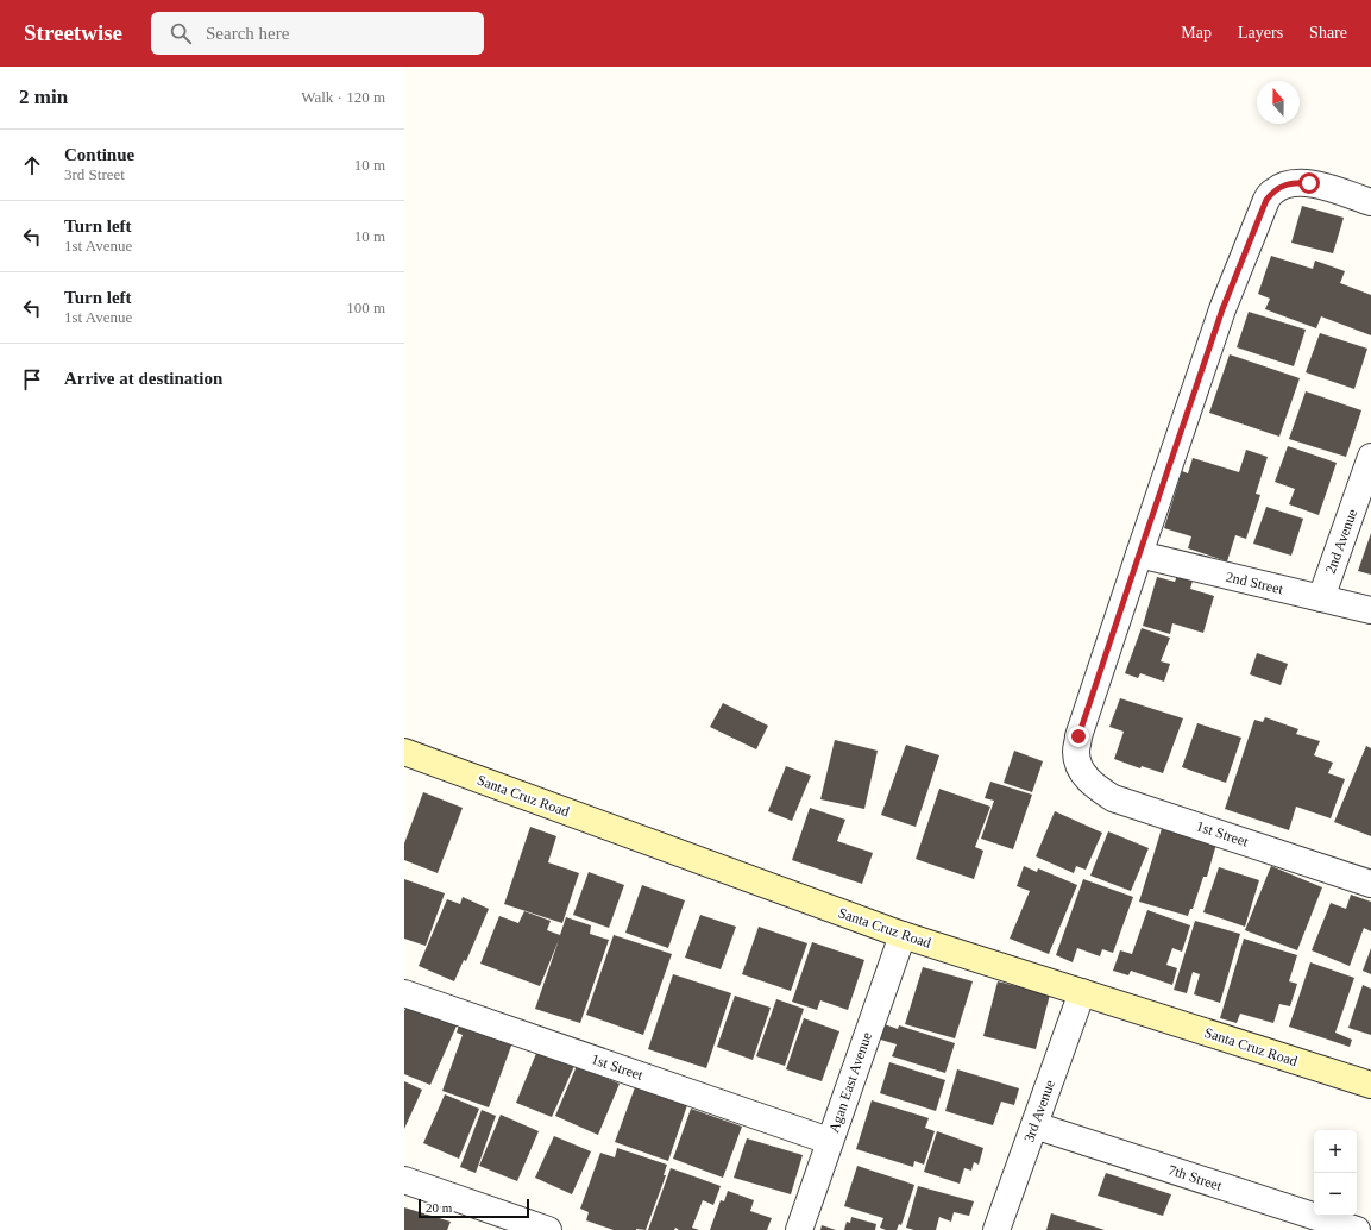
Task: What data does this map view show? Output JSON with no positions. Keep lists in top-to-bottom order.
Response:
{
  "streets": {
    "street": [
      "2nd Avenue",
      "2nd Street",
      "Santa Cruz Road",
      "1st Street",
      "Agan East Avenue",
      "3rd Avenue",
      "7th Street"
    ]
  },
  "crossings": [
    ["2nd Avenue", "2nd Street"],
    ["2nd Street", "1st Street"],
    ["Santa Cruz Road", "Agan East Avenue"],
    ["Santa Cruz Road", "3rd Avenue"],
    ["1st Street", "Agan East Avenue"],
    ["3rd Avenue", "7th Street"]
  ],
  "scale_bar": "20 m",
  "north": "top",
  "page": {
    "header": "Streetwise",
    "search": "Search here",
    "nav": ["Map", "Layers", "Share"],
    "heading": ["2 min", "Walk · 120 m"],
    "list": [
      ["Continue", "3rd Street", "10 m"],
      ["Turn left", "1st Avenue", "10 m"],
      ["Turn left", "1st Avenue", "100 m"],
      "Arrive at destination"
    ],
    "map_buttons": ["+", "−"],
    "scale": "20 m"
  }
}
